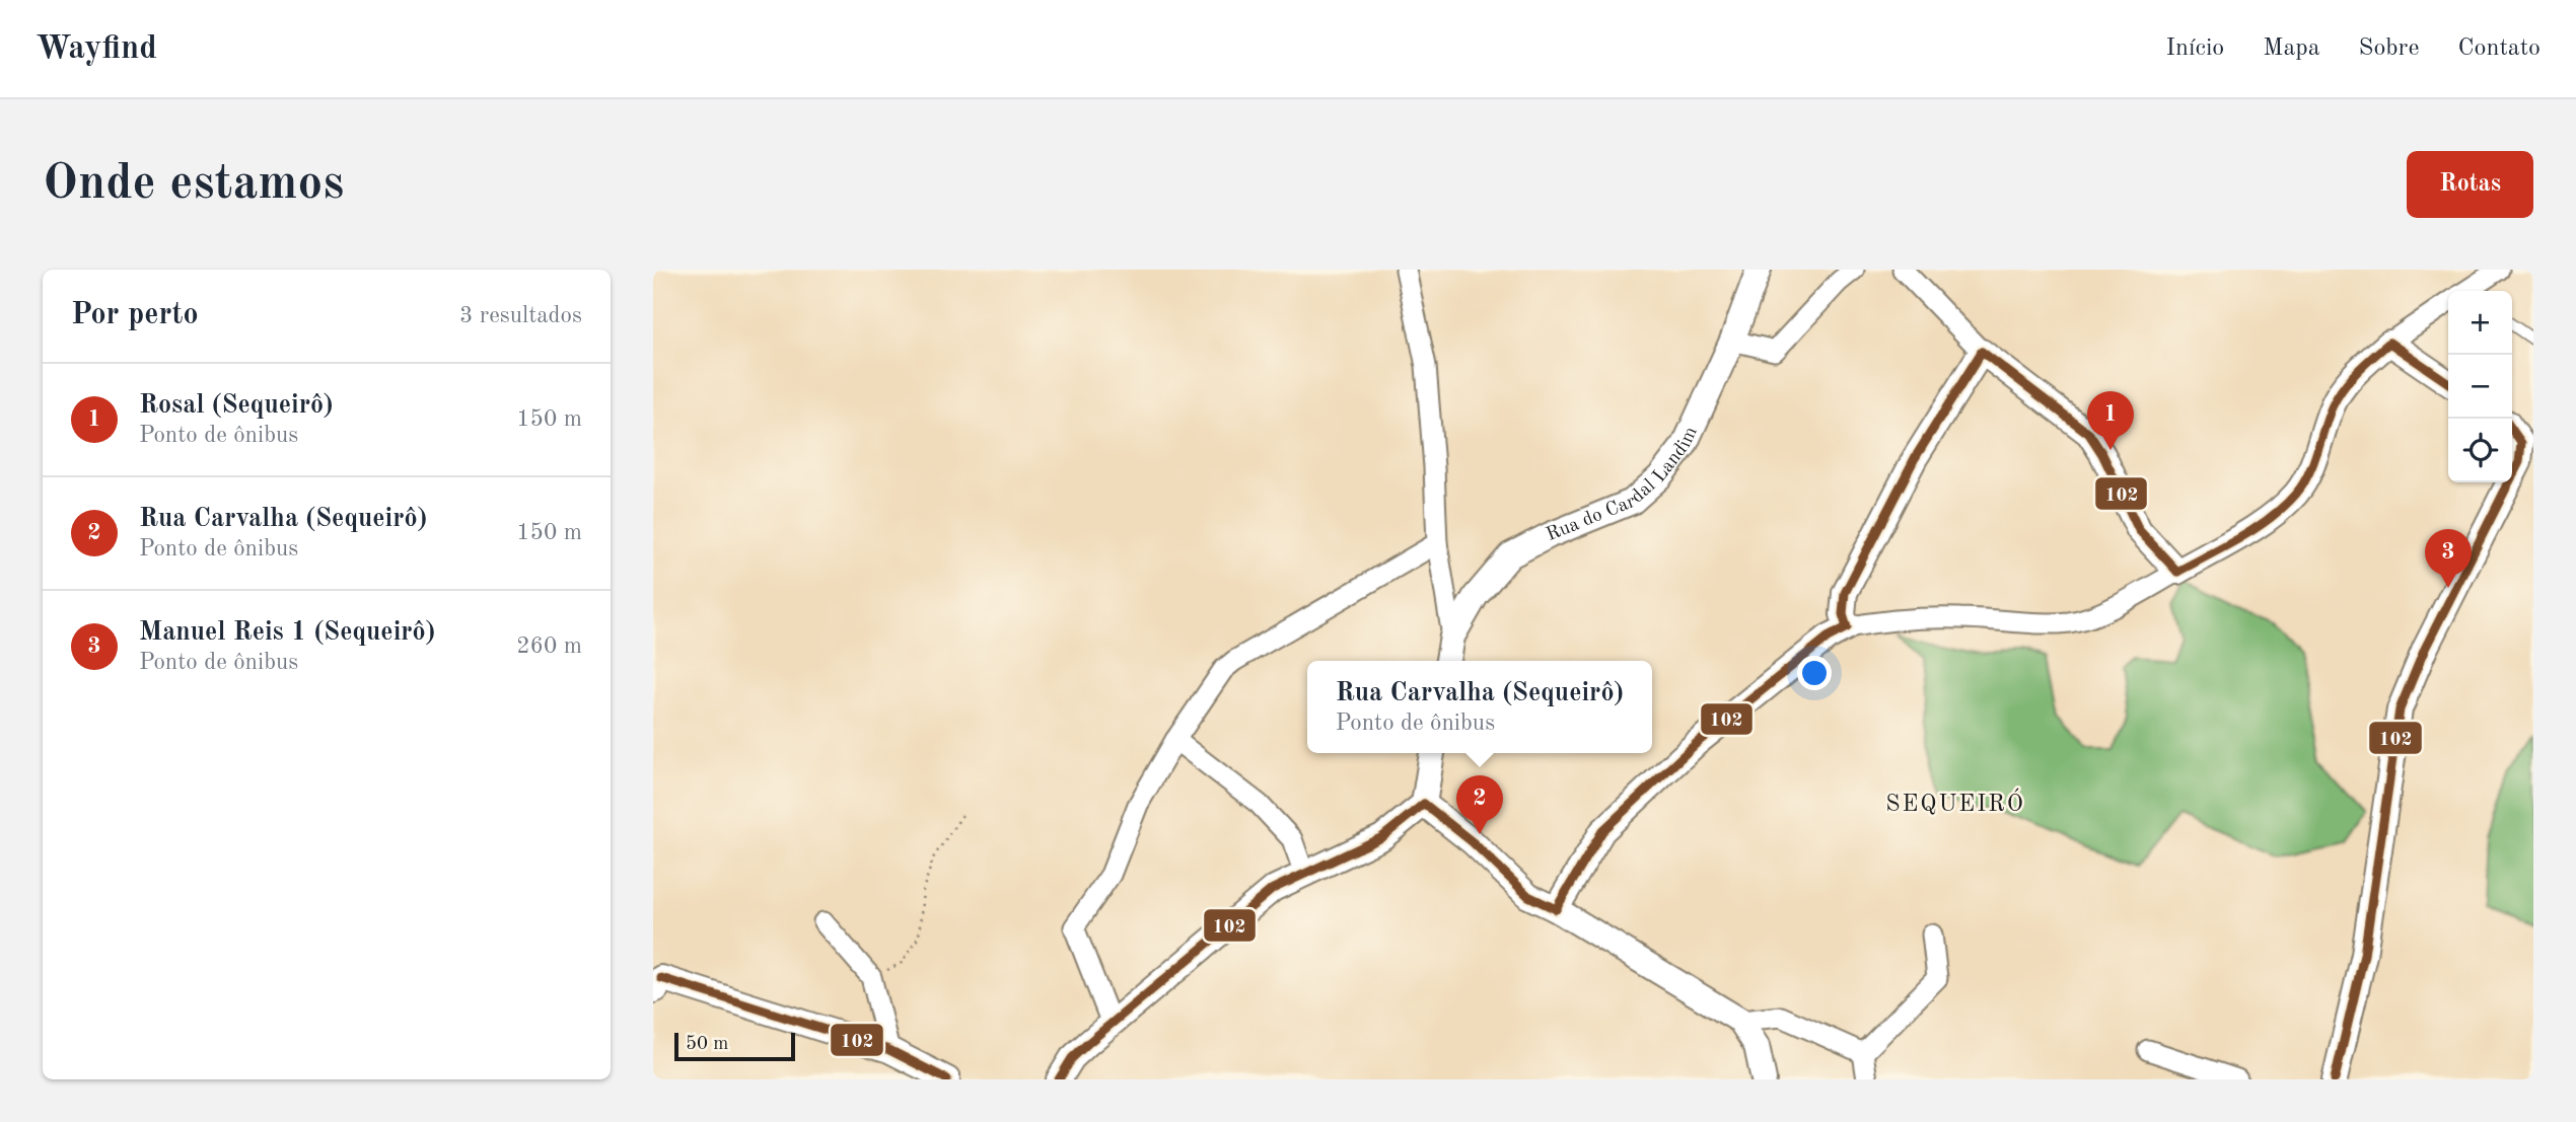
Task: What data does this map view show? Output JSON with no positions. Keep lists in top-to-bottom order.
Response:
{
  "streets": {
    "street": ["Rua do Cardal Landim"]
  },
  "districts": ["SEQUEIRÓ"],
  "lines": ["transit line 102"],
  "scale_bar": "50 m",
  "page": {
    "header": "Wayfind",
    "nav": [
      "Início",
      "Mapa",
      "Sobre",
      "Contato"
    ],
    "buttons": "Rotas",
    "title": "Onde estamos",
    "heading": ["Por perto", "3 resultados"],
    "map_buttons": ["+", "−"],
    "list": [
      {
        "mark": "1",
        "name": "Rosal (Sequeirô)",
        "note": "Ponto de ônibus",
        "value": "150 m"
      },
      {
        "mark": "2",
        "name": "Rua Carvalha (Sequeirô)",
        "note": "Ponto de ônibus",
        "value": "150 m"
      },
      {
        "mark": "3",
        "name": "Manuel Reis 1 (Sequeirô)",
        "note": "Ponto de ônibus",
        "value": "260 m"
      }
    ],
    "pins": ["1", "3", "2"],
    "popup": ["Rua Carvalha (Sequeirô)", "Ponto de ônibus"],
    "scale": "50 m"
  }
}
